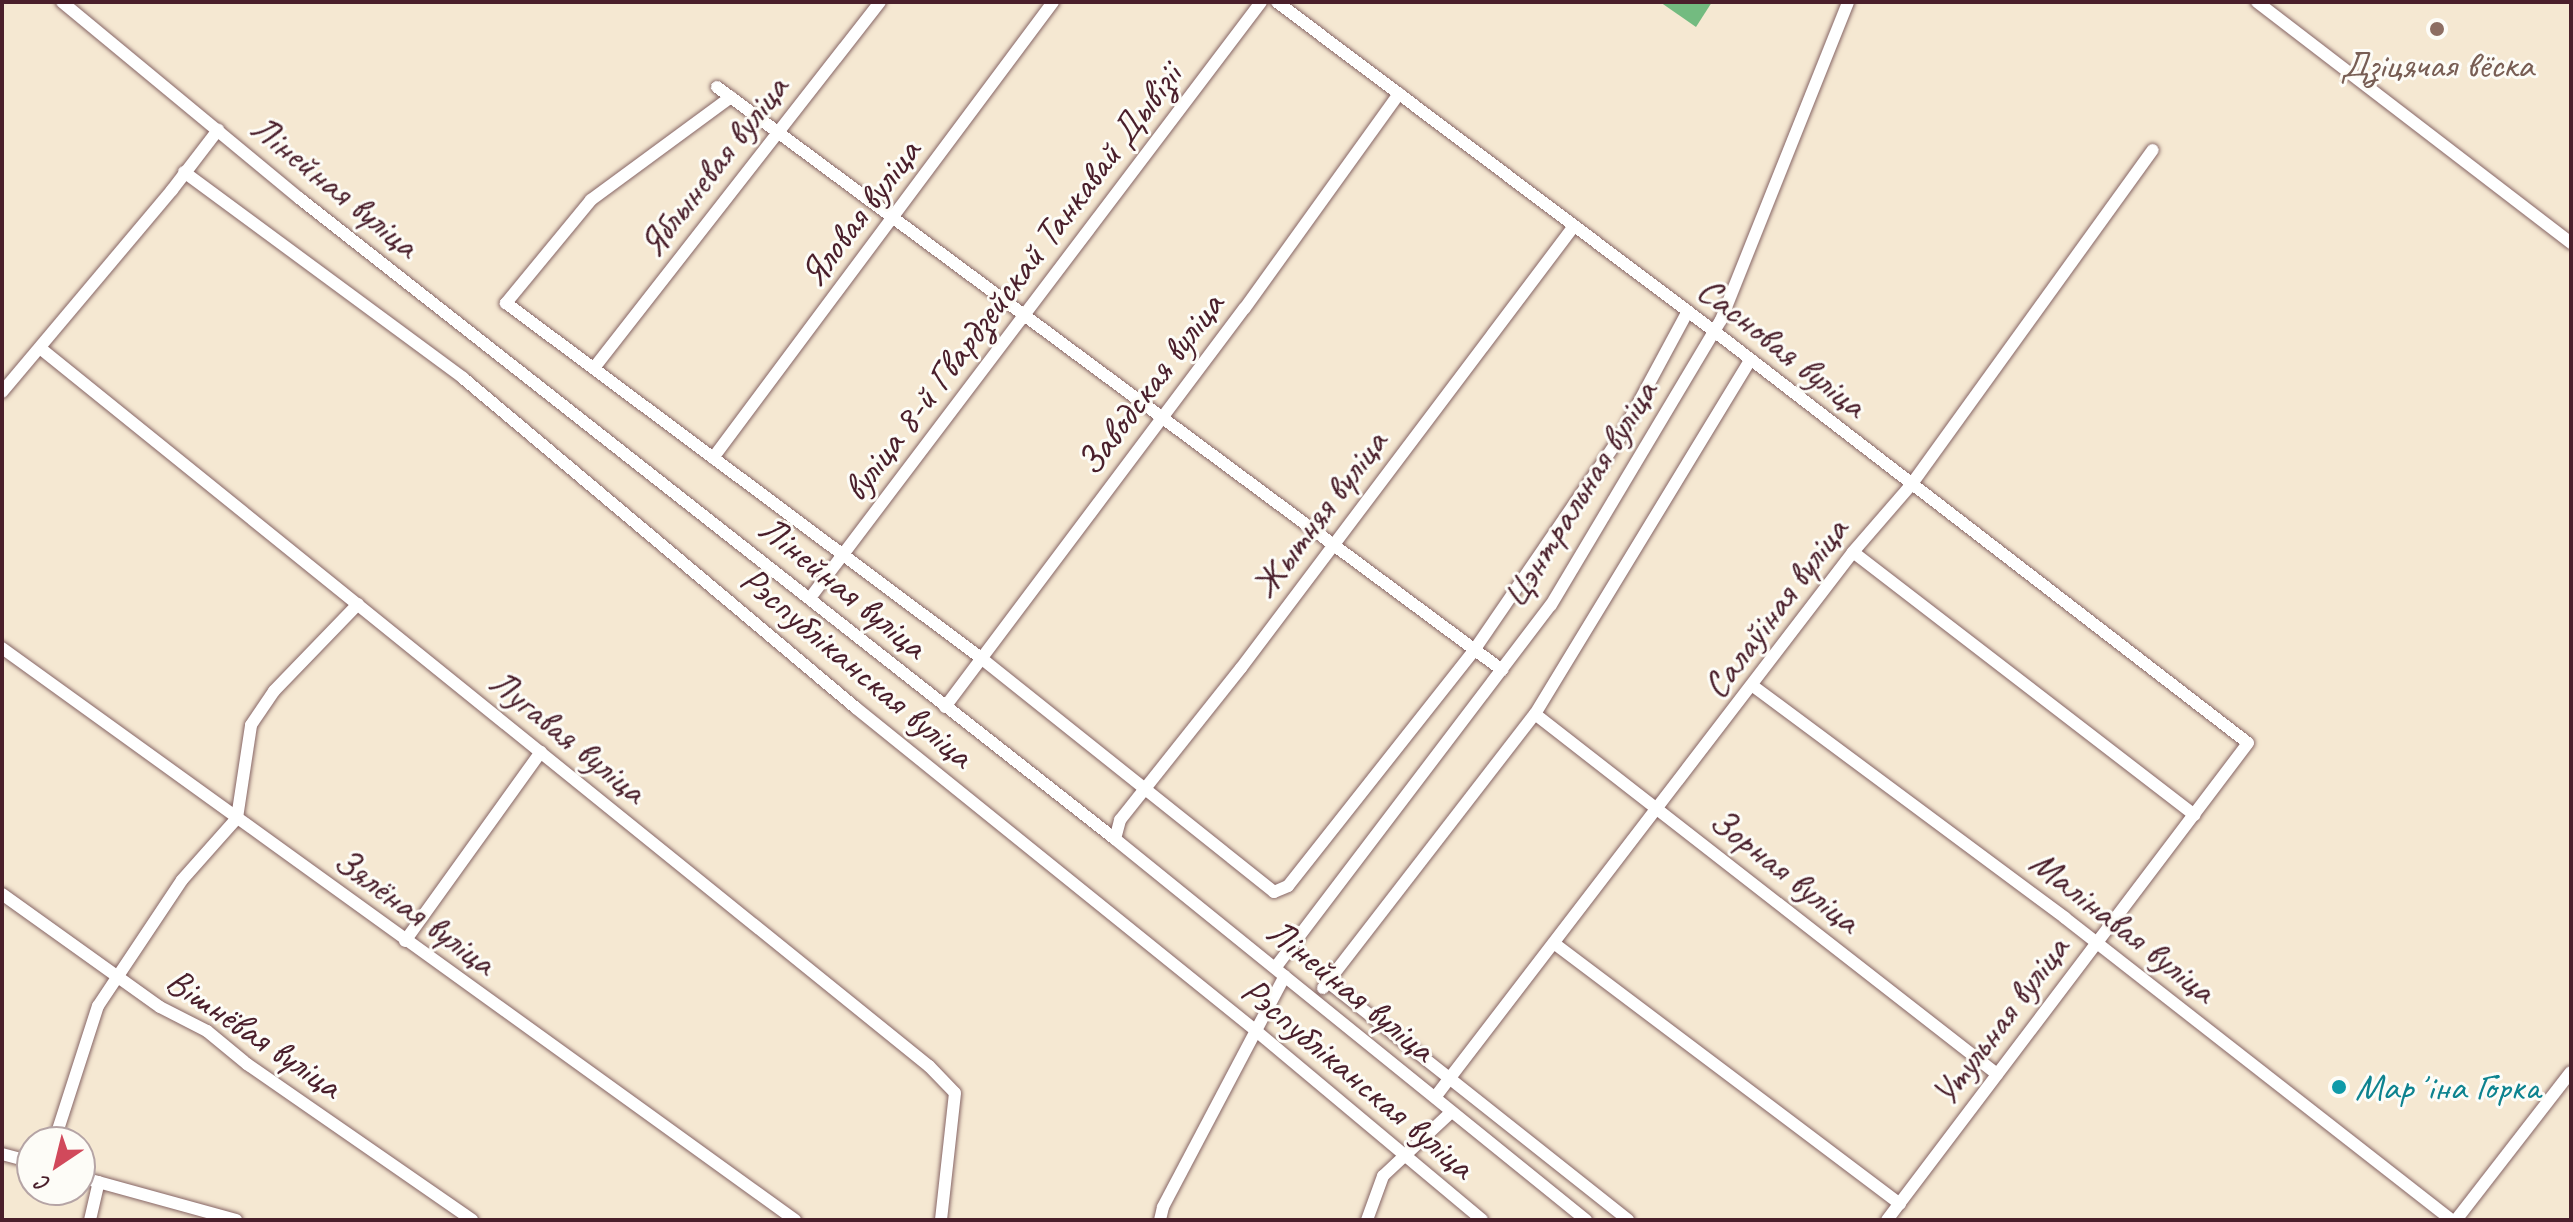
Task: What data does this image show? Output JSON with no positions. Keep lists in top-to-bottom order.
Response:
{
  "streets": {
    "street": [
      "Яблыневая вуліца",
      "Лінейная вуліца",
      "Яловая вуліца",
      "вуліца 8-й Гвардзейскай Танкавай Дывізіі",
      "Сасновая вуліца",
      "Заводская вуліца",
      "Цэнтральная вуліца",
      "Жытняя вуліца",
      "Салаўіная вуліца",
      "Рэспубліканская вуліца",
      "Лугавая вуліца",
      "Зорная вуліца",
      "Зялёная вуліца",
      "Малінавая вуліца",
      "Утульная вуліца",
      "Вішнёвая вуліца"
    ]
  },
  "crossings": [
    ["Лінейная вуліца", "вуліца 8-й Гвардзейскай Танкавай Дывізіі"],
    ["Лінейная вуліца", "Заводская вуліца"],
    ["Лінейная вуліца", "Цэнтральная вуліца"],
    ["Лінейная вуліца", "Жытняя вуліца"],
    ["Лінейная вуліца", "Салаўіная вуліца"],
    ["Сасновая вуліца", "Заводская вуліца"],
    ["Сасновая вуліца", "Цэнтральная вуліца"],
    ["Сасновая вуліца", "Жытняя вуліца"],
    ["Сасновая вуліца", "Салаўіная вуліца"],
    ["Сасновая вуліца", "Утульная вуліца"],
    ["Цэнтральная вуліца", "Рэспубліканская вуліца"],
    ["Цэнтральная вуліца", "Зорная вуліца"],
    ["Салаўіная вуліца", "Зорная вуліца"],
    ["Салаўіная вуліца", "Малінавая вуліца"],
    ["Зорная вуліца", "Утульная вуліца"],
    ["Малінавая вуліца", "Утульная вуліца"]
  ],
  "places": ["Дзіцячая вёска", "Марʼіна Горка"],
  "north": "bottom left"
}
